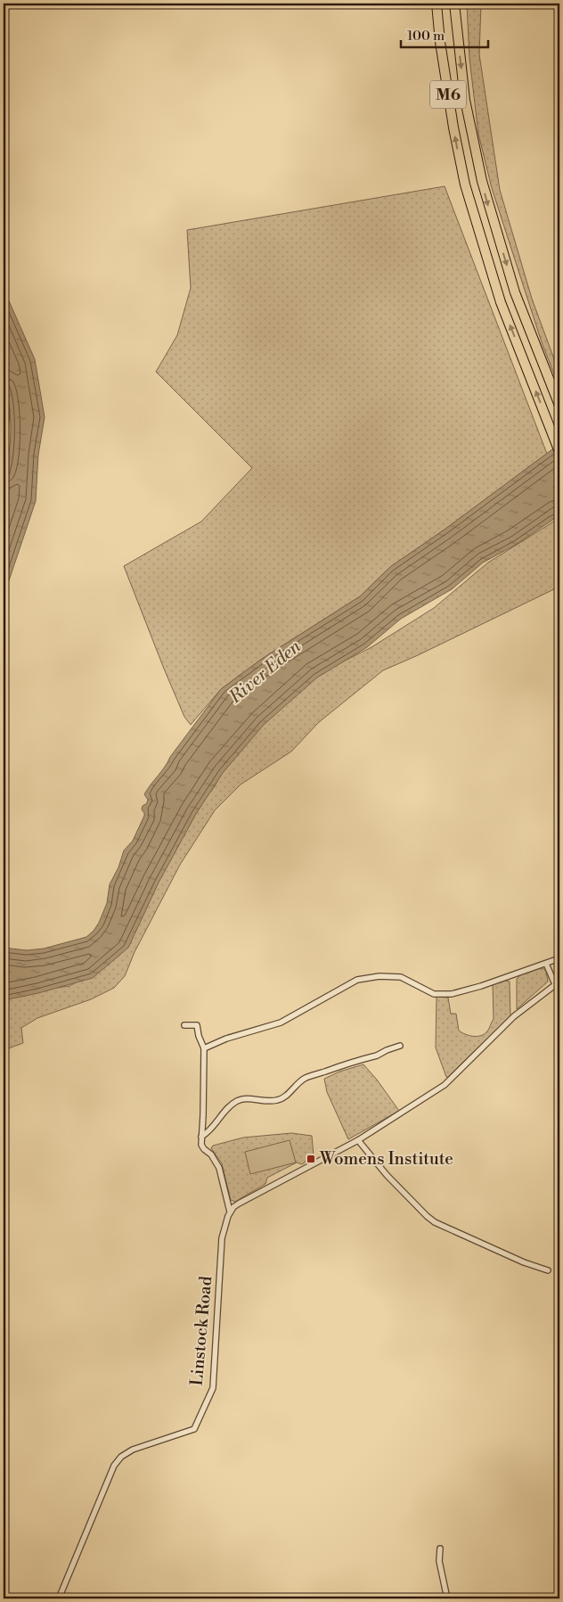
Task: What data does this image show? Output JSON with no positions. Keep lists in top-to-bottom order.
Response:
{
  "streets": {
    "highway": ["M6"],
    "street": ["Linstock Road"]
  },
  "water": ["River Eden"],
  "places": {
    "transit": ["Womens Institute"]
  },
  "scale_bar": "100 m"
}
